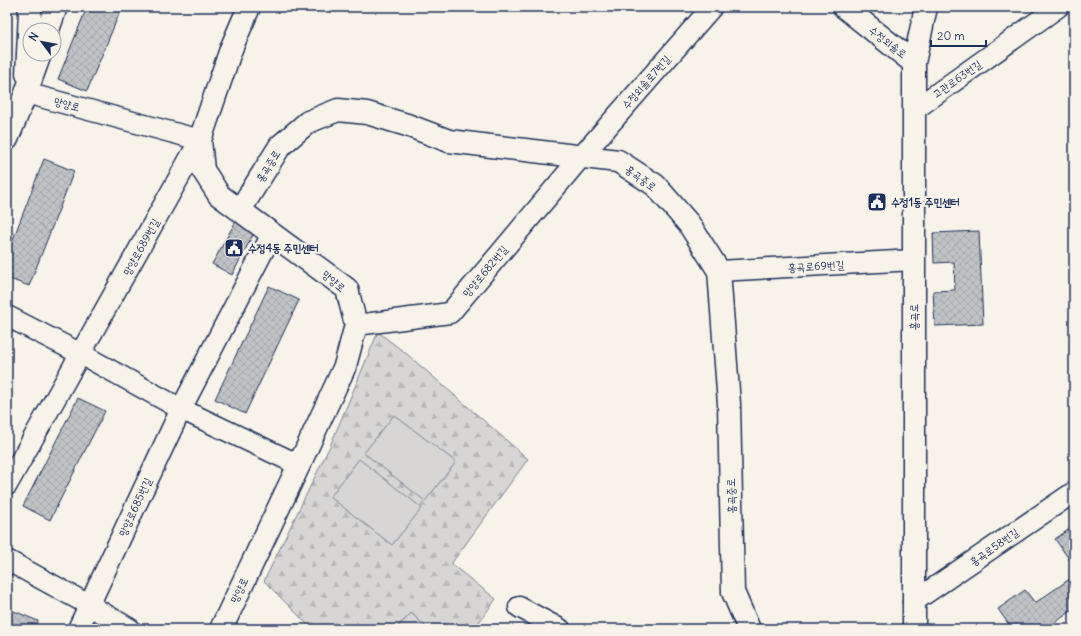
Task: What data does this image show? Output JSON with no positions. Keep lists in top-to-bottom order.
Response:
{
  "streets": {
    "street": [
      "수정외솔로",
      "고관로63번길",
      "수정외솔로7번길",
      "망양로",
      "홍곡중로",
      "망양로689번길",
      "홍곡로69번길",
      "망양로682번길",
      "홍곡로",
      "망양로685번길",
      "홍곡로58번길"
    ]
  },
  "crossings": [
    ["수정외솔로", "홍곡로"],
    ["고관로63번길", "홍곡로"],
    ["수정외솔로7번길", "홍곡중로"],
    ["수정외솔로7번길", "망양로682번길"],
    ["망양로", "홍곡중로"],
    ["망양로", "망양로689번길"],
    ["망양로", "망양로682번길"],
    ["망양로", "망양로685번길"],
    ["홍곡중로", "홍곡로69번길"],
    ["홍곡중로", "망양로682번길"],
    ["홍곡로69번길", "홍곡로"],
    ["홍곡로", "홍곡로58번길"]
  ],
  "places": {
    "public building": ["수정1동 주민센터", "수정4동 주민센터"]
  },
  "scale_bar": "20 m",
  "north": "top left"
}
